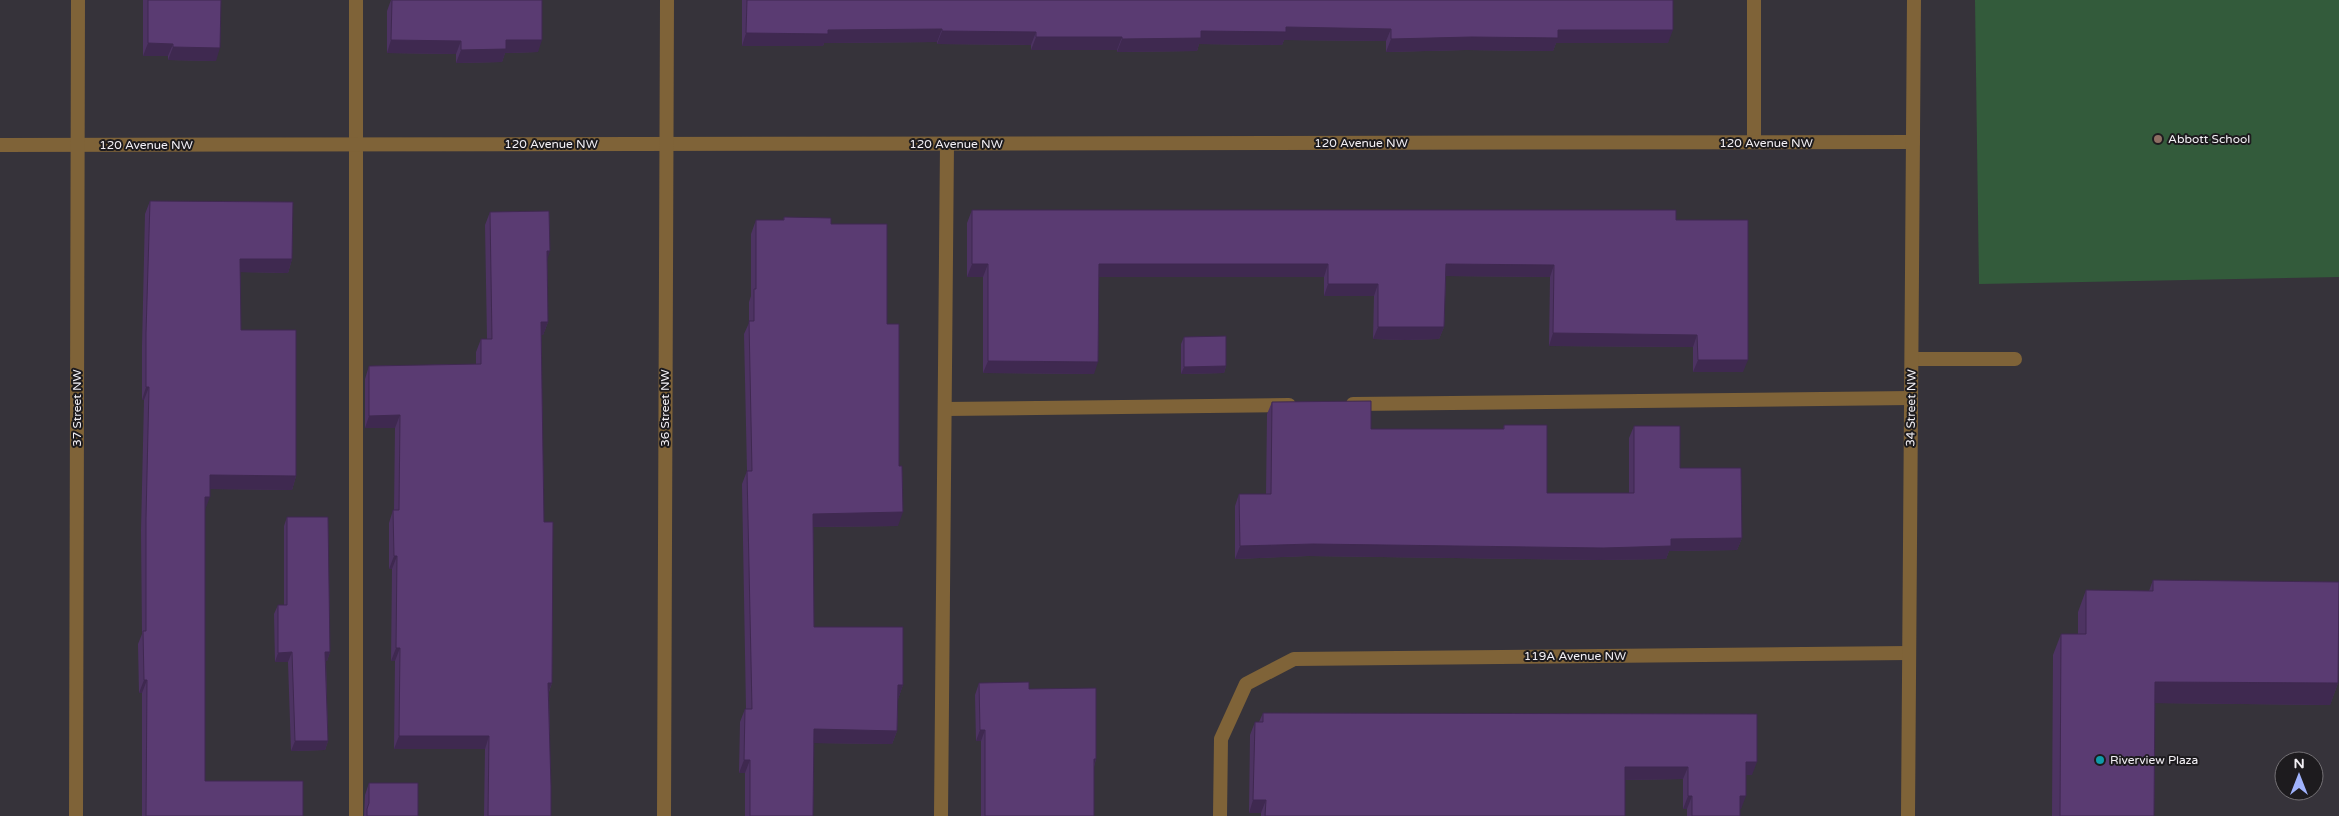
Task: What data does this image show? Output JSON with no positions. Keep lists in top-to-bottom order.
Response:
{
  "streets": {
    "street": [
      "120 Avenue NW",
      "37 Street NW",
      "36 Street NW",
      "34 Street NW",
      "119A Avenue NW"
    ]
  },
  "crossings": [
    ["120 Avenue NW", "37 Street NW"],
    ["120 Avenue NW", "36 Street NW"],
    ["120 Avenue NW", "34 Street NW"],
    ["34 Street NW", "119A Avenue NW"]
  ],
  "places": ["Abbott School", "Riverview Plaza"],
  "north": "top"
}
